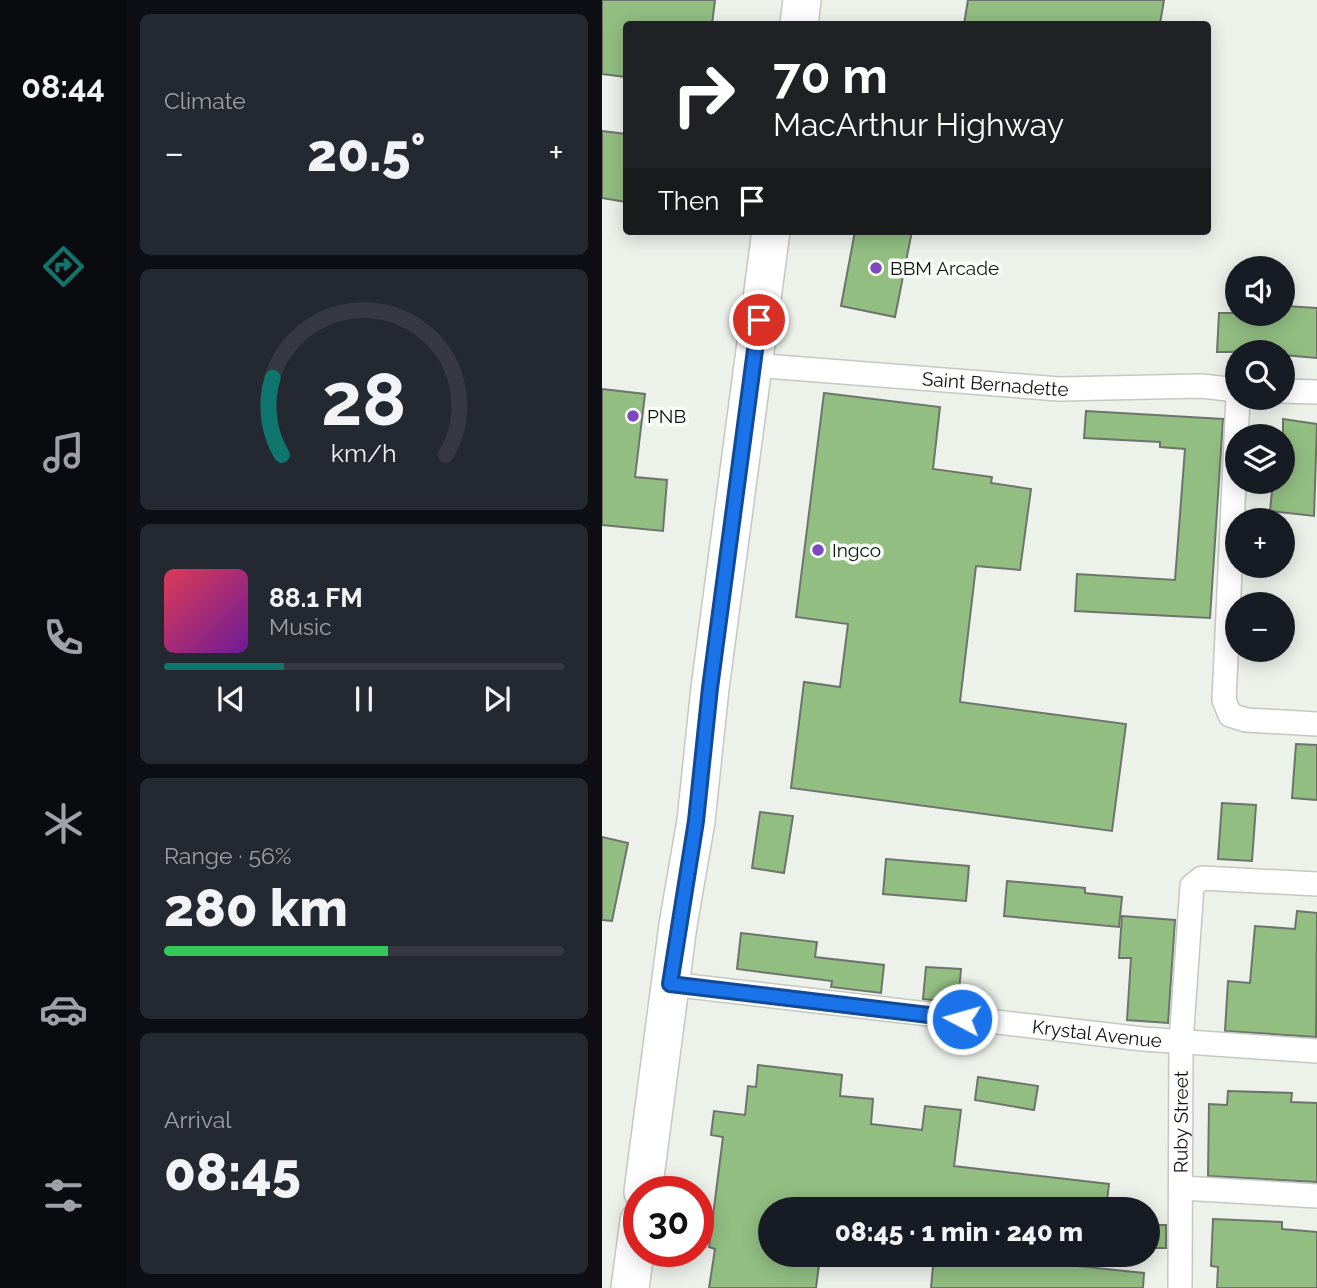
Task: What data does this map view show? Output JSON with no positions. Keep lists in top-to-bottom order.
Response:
{
  "streets": {
    "street": ["Saint Bernadette", "Krystal Avenue", "Ruby Street"]
  },
  "crossings": [
    ["Krystal Avenue", "Ruby Street"]
  ],
  "places": ["BBM Arcade", "PNB", "Ingco"],
  "page": {
    "tabs": "08:44",
    "tile": [
      "Climate",
      ["Range · 56%", "280 km"],
      ["Arrival", "08:45"]
    ],
    "turn": ["70 m", "MacArthur Highway"],
    "heat": ["−", "20.5°", "+"],
    "then": "Then",
    "map_buttons": ["+", "−"],
    "song": ["88.1 FM", "Music"],
    "limit": "30",
    "trip": "08:45 · 1 min · 240 m",
    "gauge": ["28", "km/h"]
  }
}
